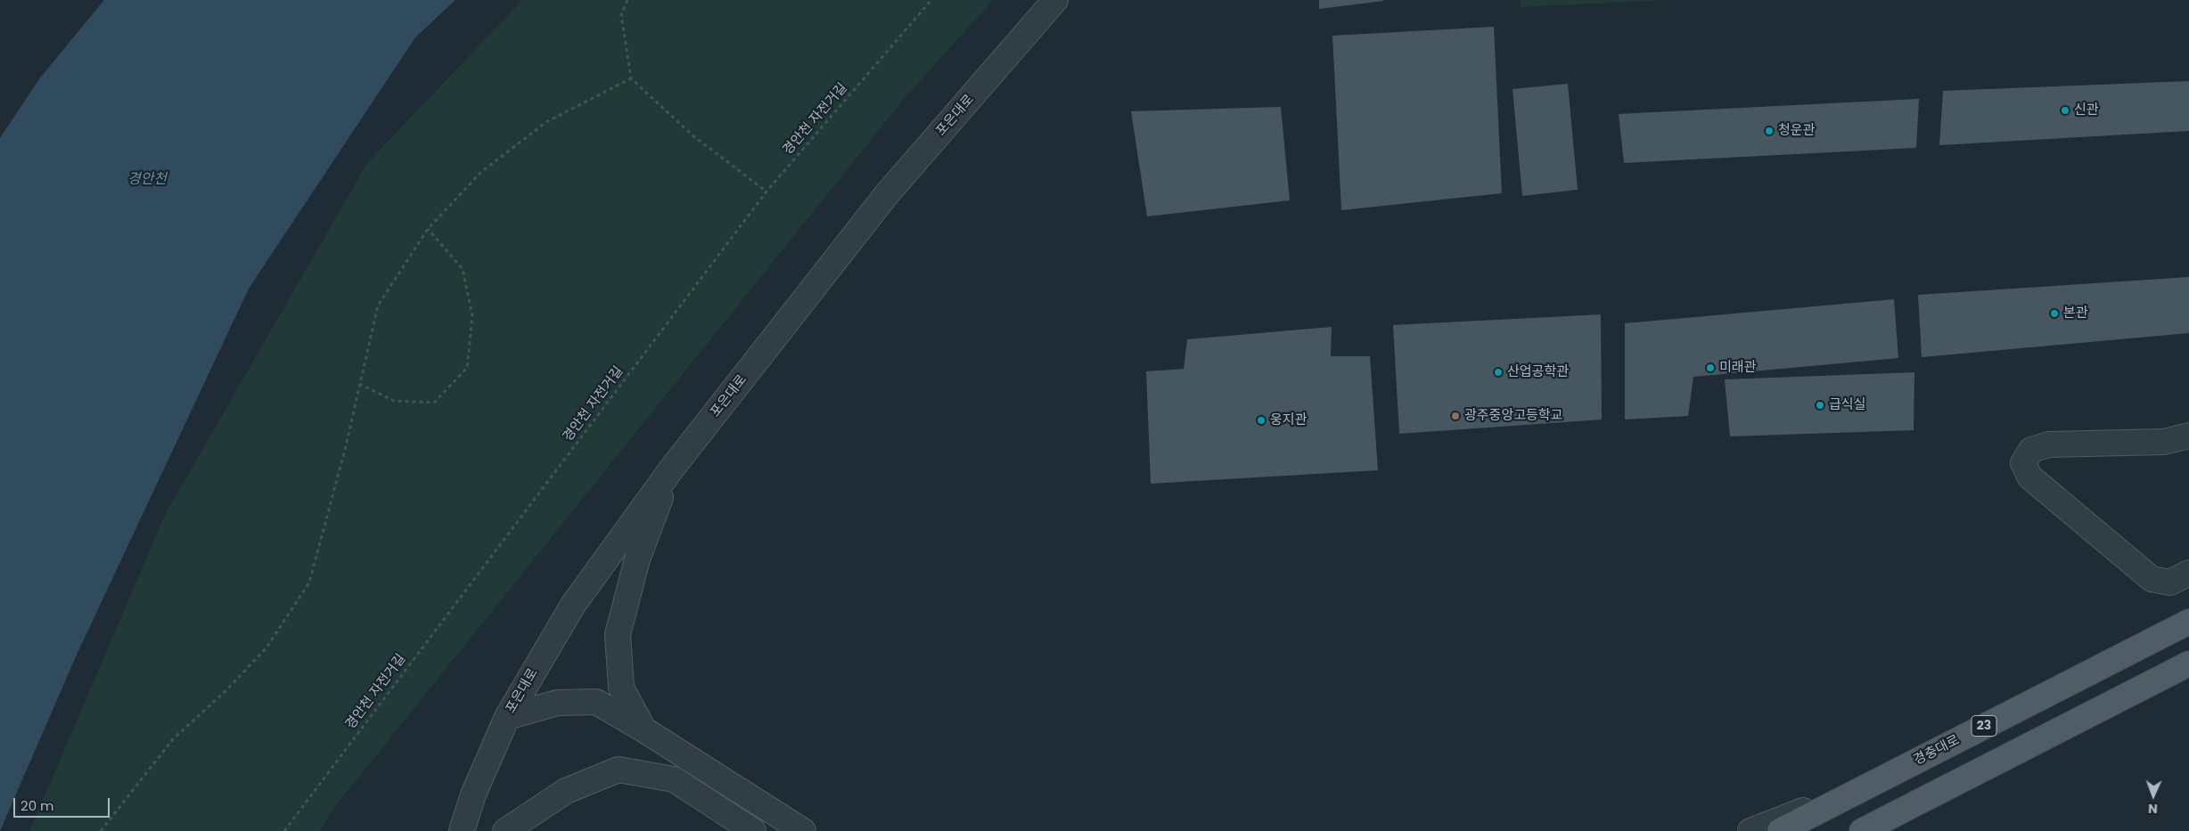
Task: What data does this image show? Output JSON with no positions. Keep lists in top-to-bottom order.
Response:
{
  "streets": {
    "main road": ["23", "경충대로"],
    "street": ["포은대로"],
    "path": ["경안천 자전거길"]
  },
  "water": ["경안천"],
  "places": [
    "신관",
    "청운관",
    "본관",
    "미래관",
    "산업공학관",
    "급식실",
    "광주중앙고등학교",
    "웅지관"
  ],
  "scale_bar": "20 m",
  "north": "bottom"
}
